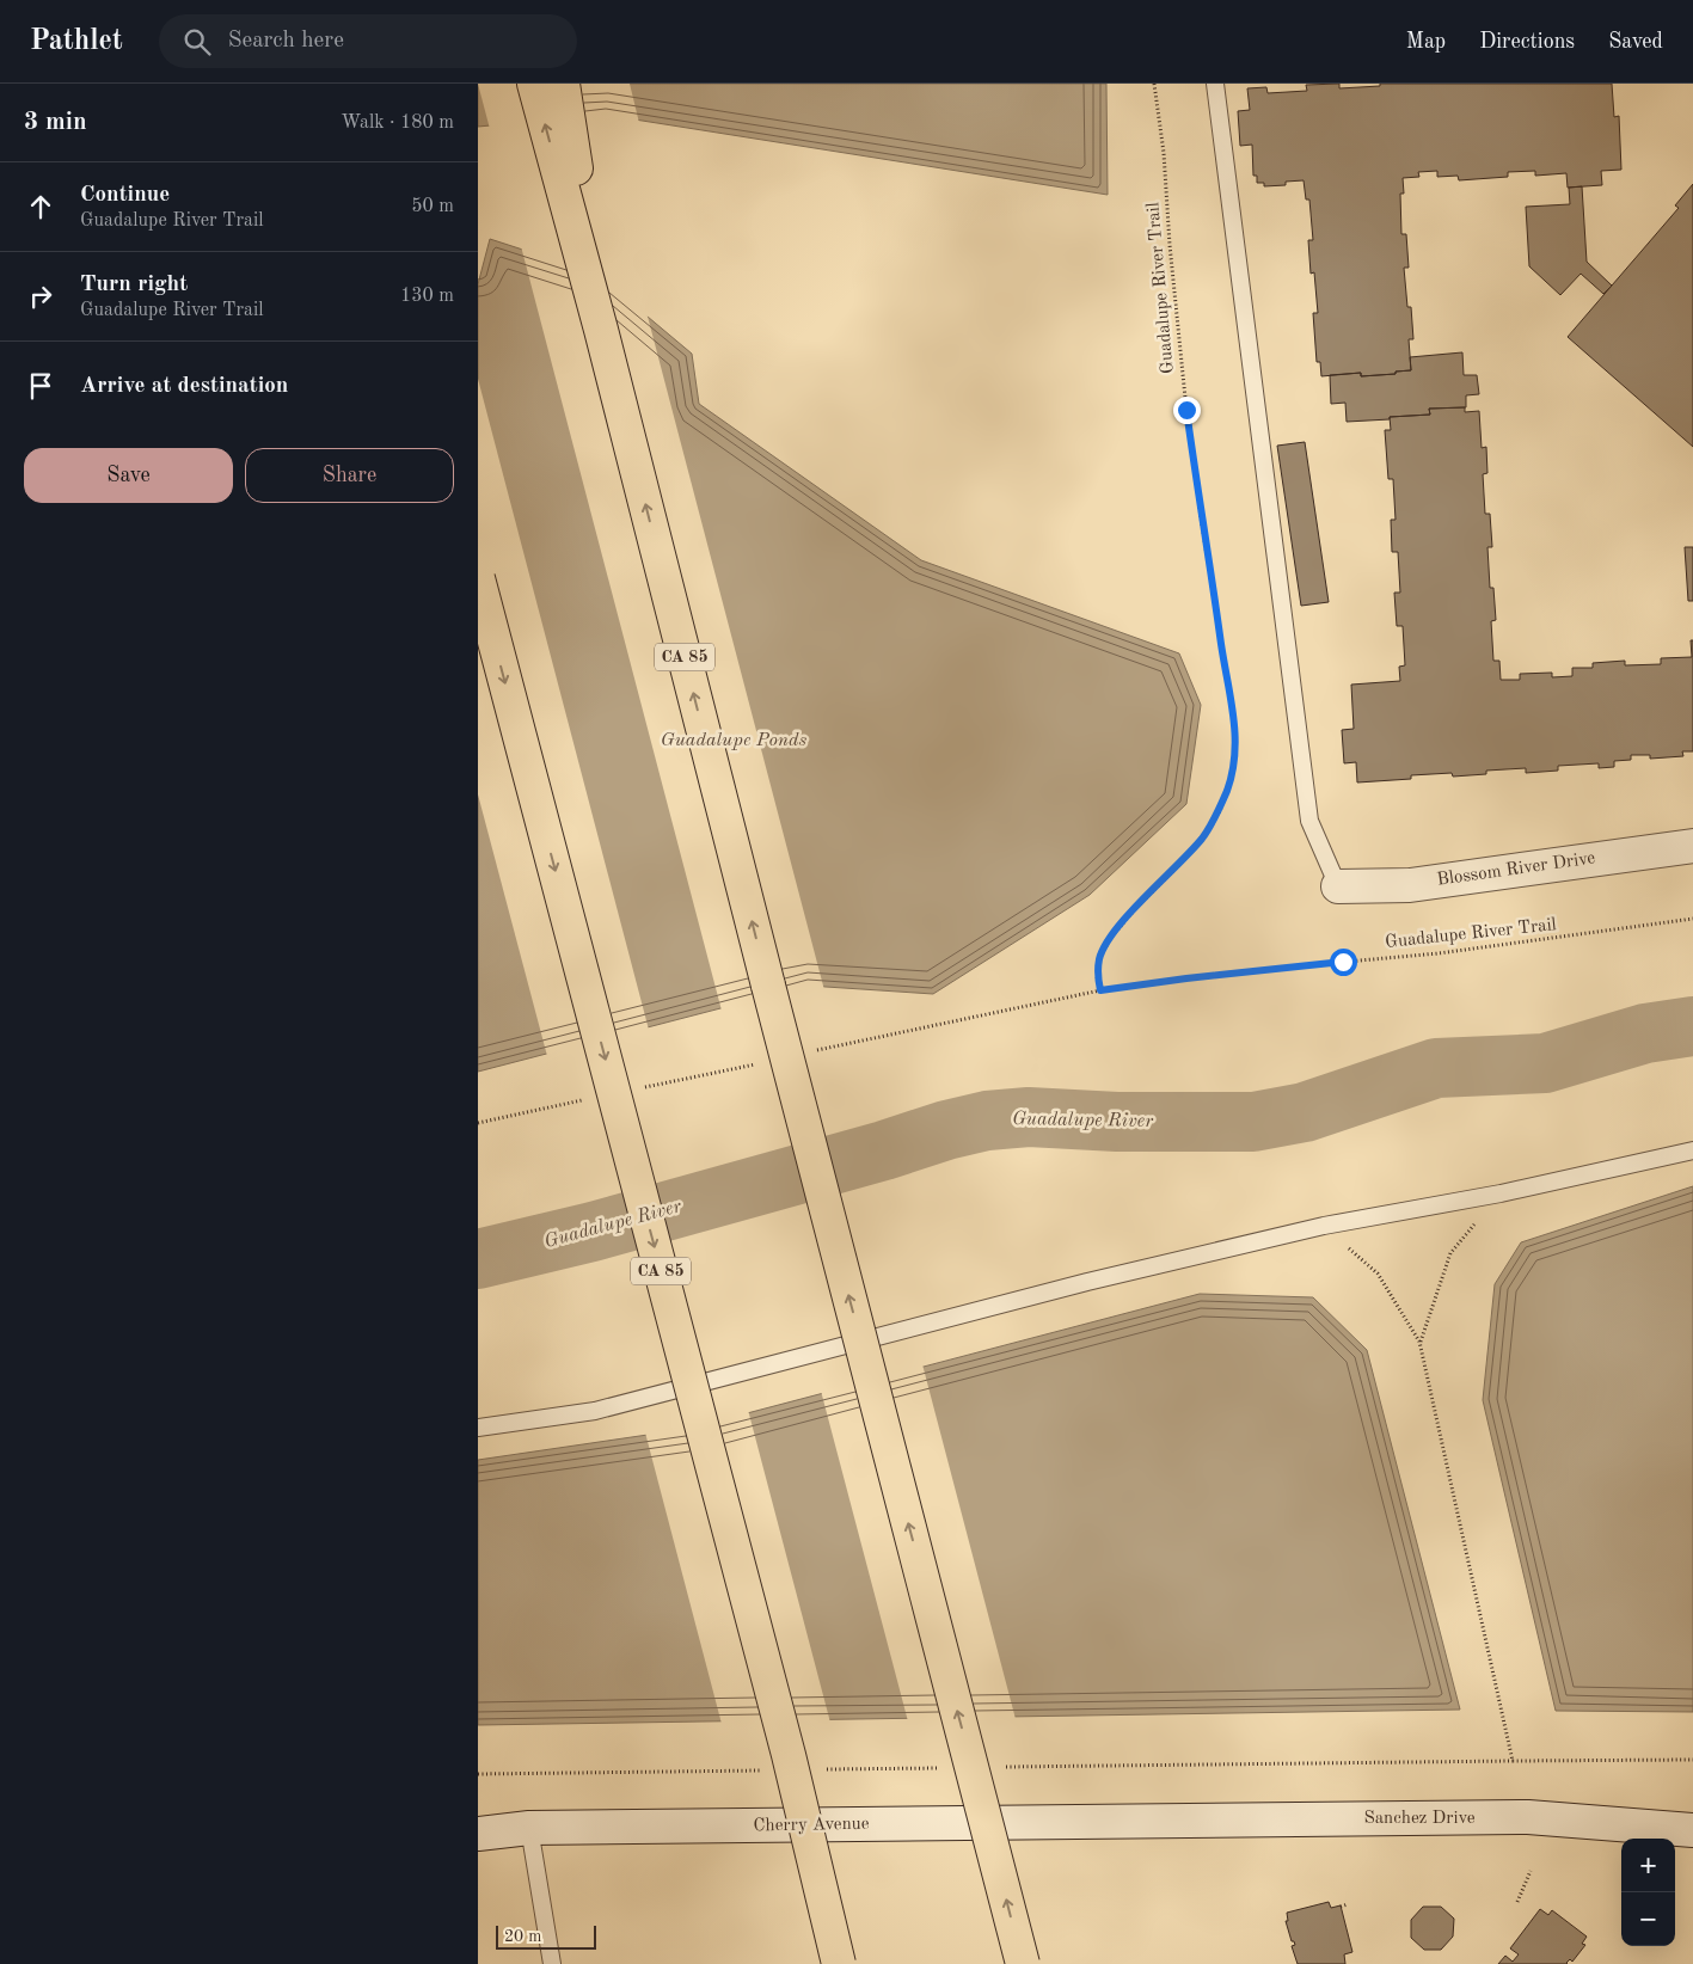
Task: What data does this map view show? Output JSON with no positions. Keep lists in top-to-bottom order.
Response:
{
  "streets": {
    "highway": ["CA 85"],
    "street": ["Blossom River Drive", "Sanchez Drive", "Cherry Avenue"],
    "path": ["Guadalupe River Trail"]
  },
  "crossings": [
    ["Sanchez Drive", "Cherry Avenue"]
  ],
  "water": ["Guadalupe Ponds", "Guadalupe River"],
  "scale_bar": "20 m",
  "page": {
    "header": "Pathlet",
    "search": "Search here",
    "nav": ["Map", "Directions", "Saved"],
    "heading": ["3 min", "Walk · 180 m"],
    "list": [
      ["Continue", "Guadalupe River Trail", "50 m"],
      ["Turn right", "Guadalupe River Trail", "130 m"],
      "Arrive at destination"
    ],
    "buttons": ["Save", "Share"],
    "map_buttons": ["+", "−"],
    "scale": "20 m"
  }
}
